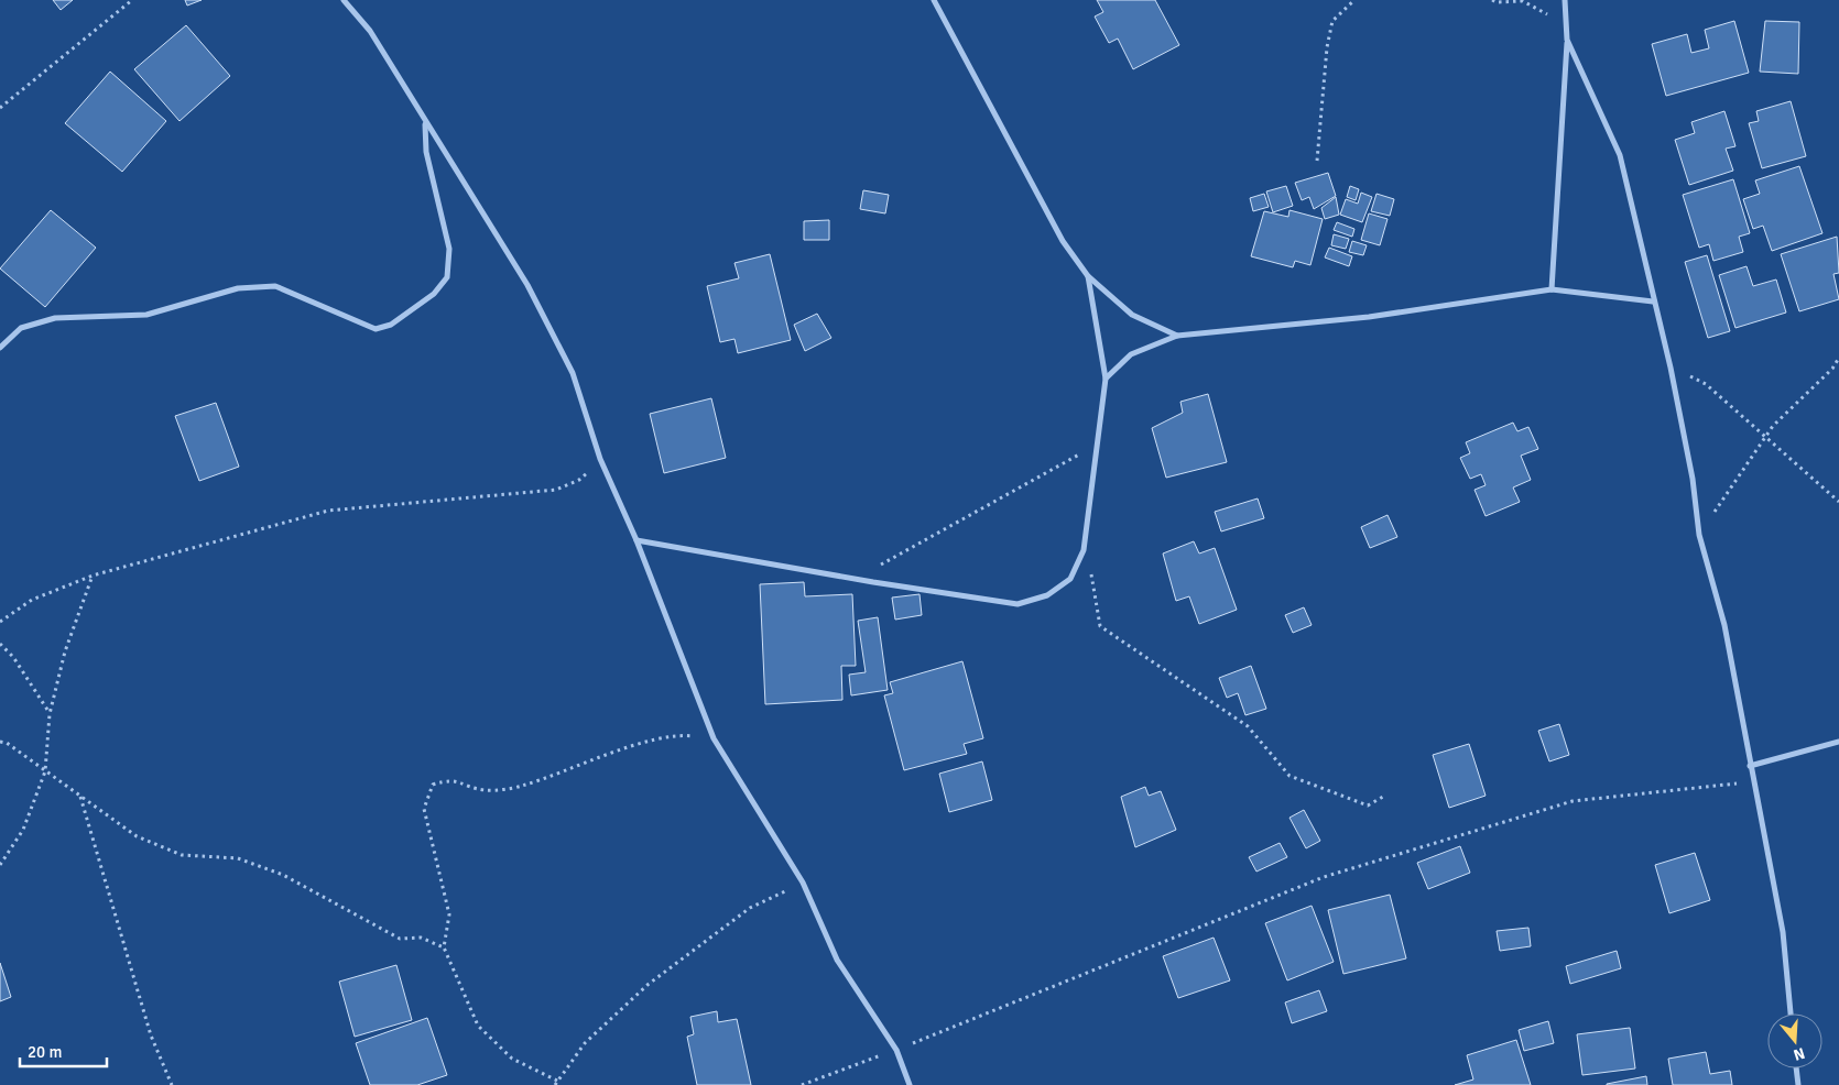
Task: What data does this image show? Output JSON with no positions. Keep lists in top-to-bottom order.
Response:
{
  "scale_bar": "20 m",
  "north": "bottom"
}
